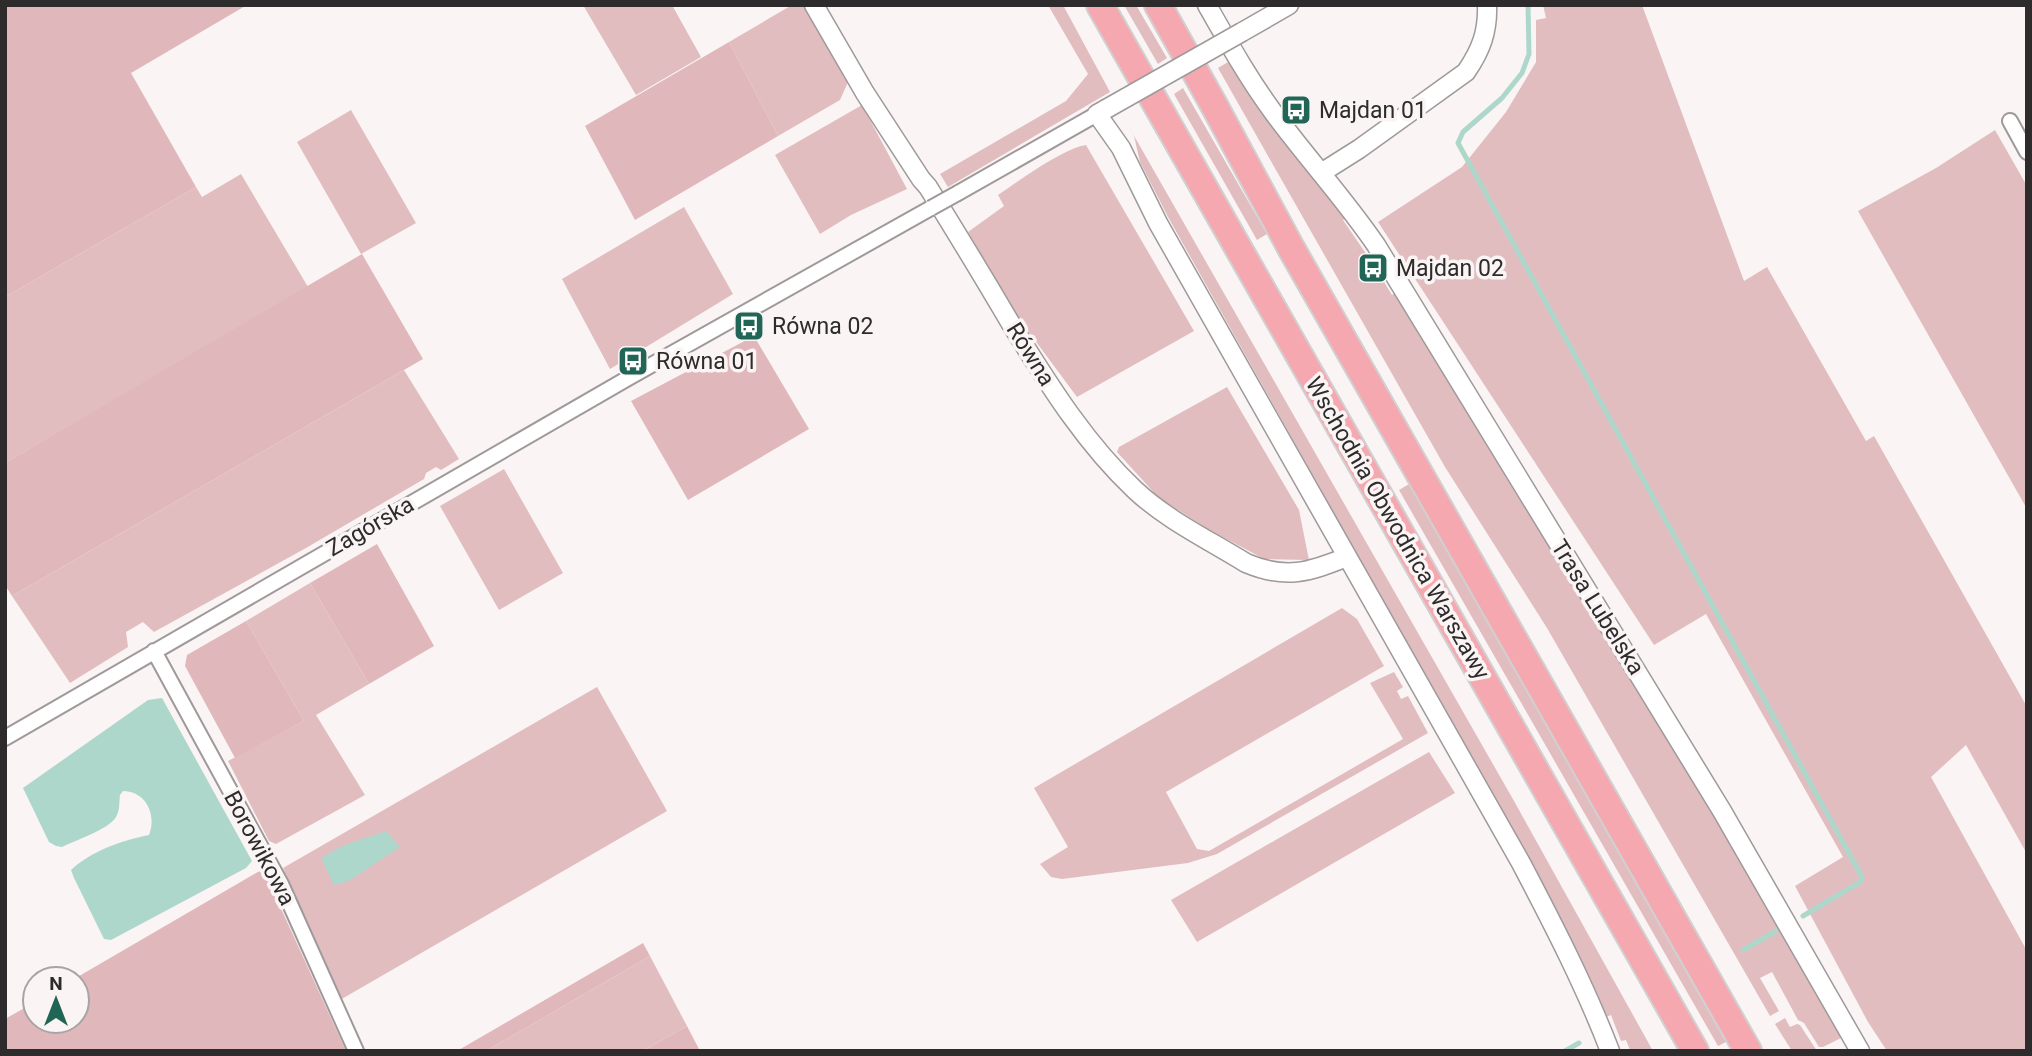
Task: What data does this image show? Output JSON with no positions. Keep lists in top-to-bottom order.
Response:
{
  "streets": {
    "highway": ["Wschodnia Obwodnica Warszawy"],
    "street": [
      "Równa",
      "Zagórska",
      "Trasa Lubelska",
      "Borowikowa"
    ]
  },
  "crossings": [
    ["Zagórska", "Borowikowa"]
  ],
  "places": {
    "bus stop": [
      "Majdan 01",
      "Majdan 02",
      "Równa 02",
      "Równa 01"
    ]
  },
  "north": "top"
}
